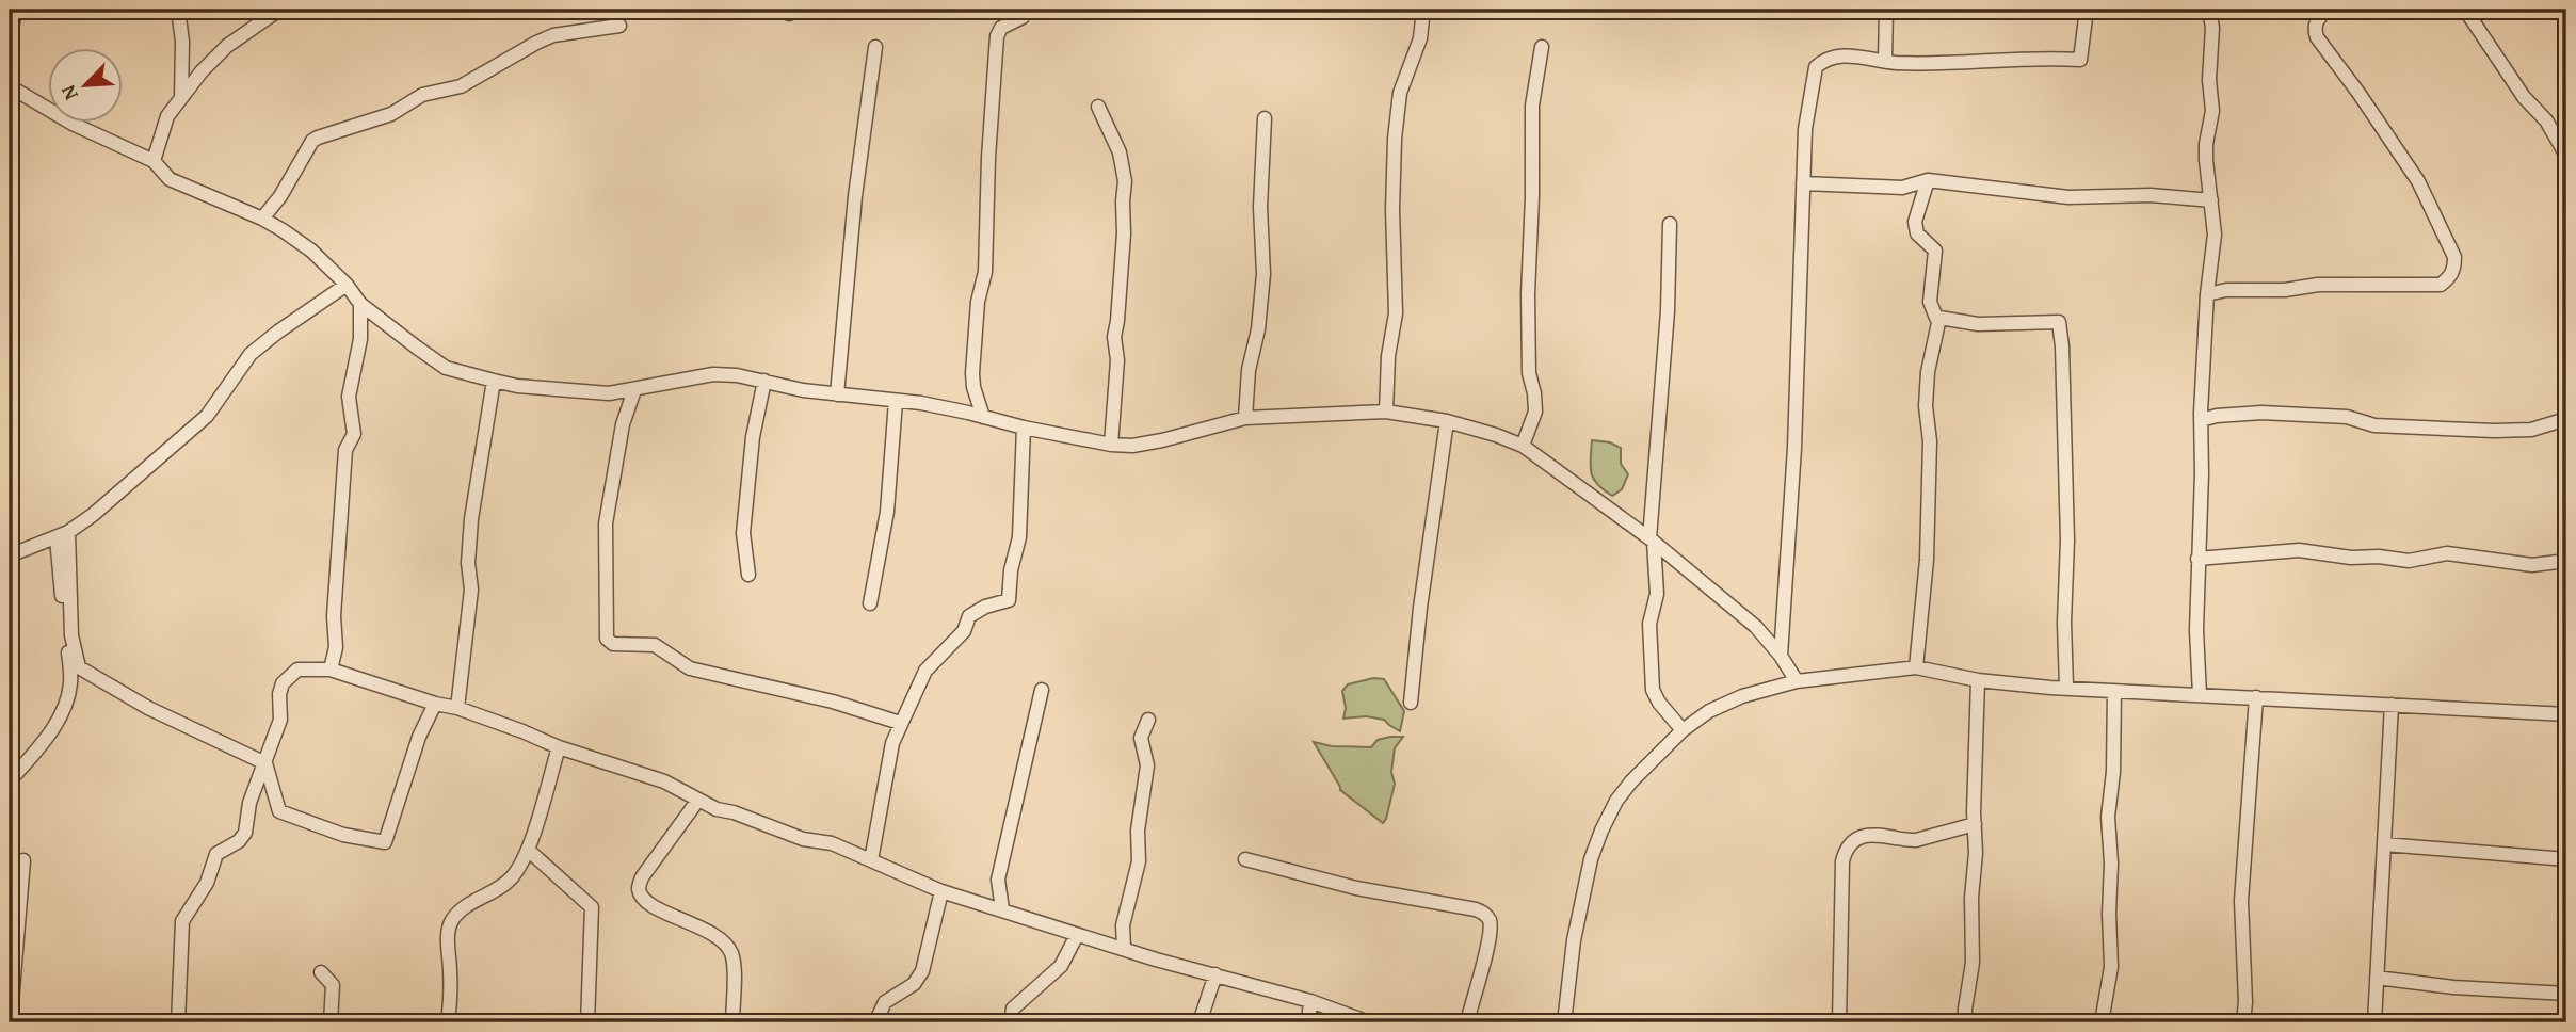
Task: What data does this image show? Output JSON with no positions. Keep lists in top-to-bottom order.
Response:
{
  "north": "bottom left"
}
